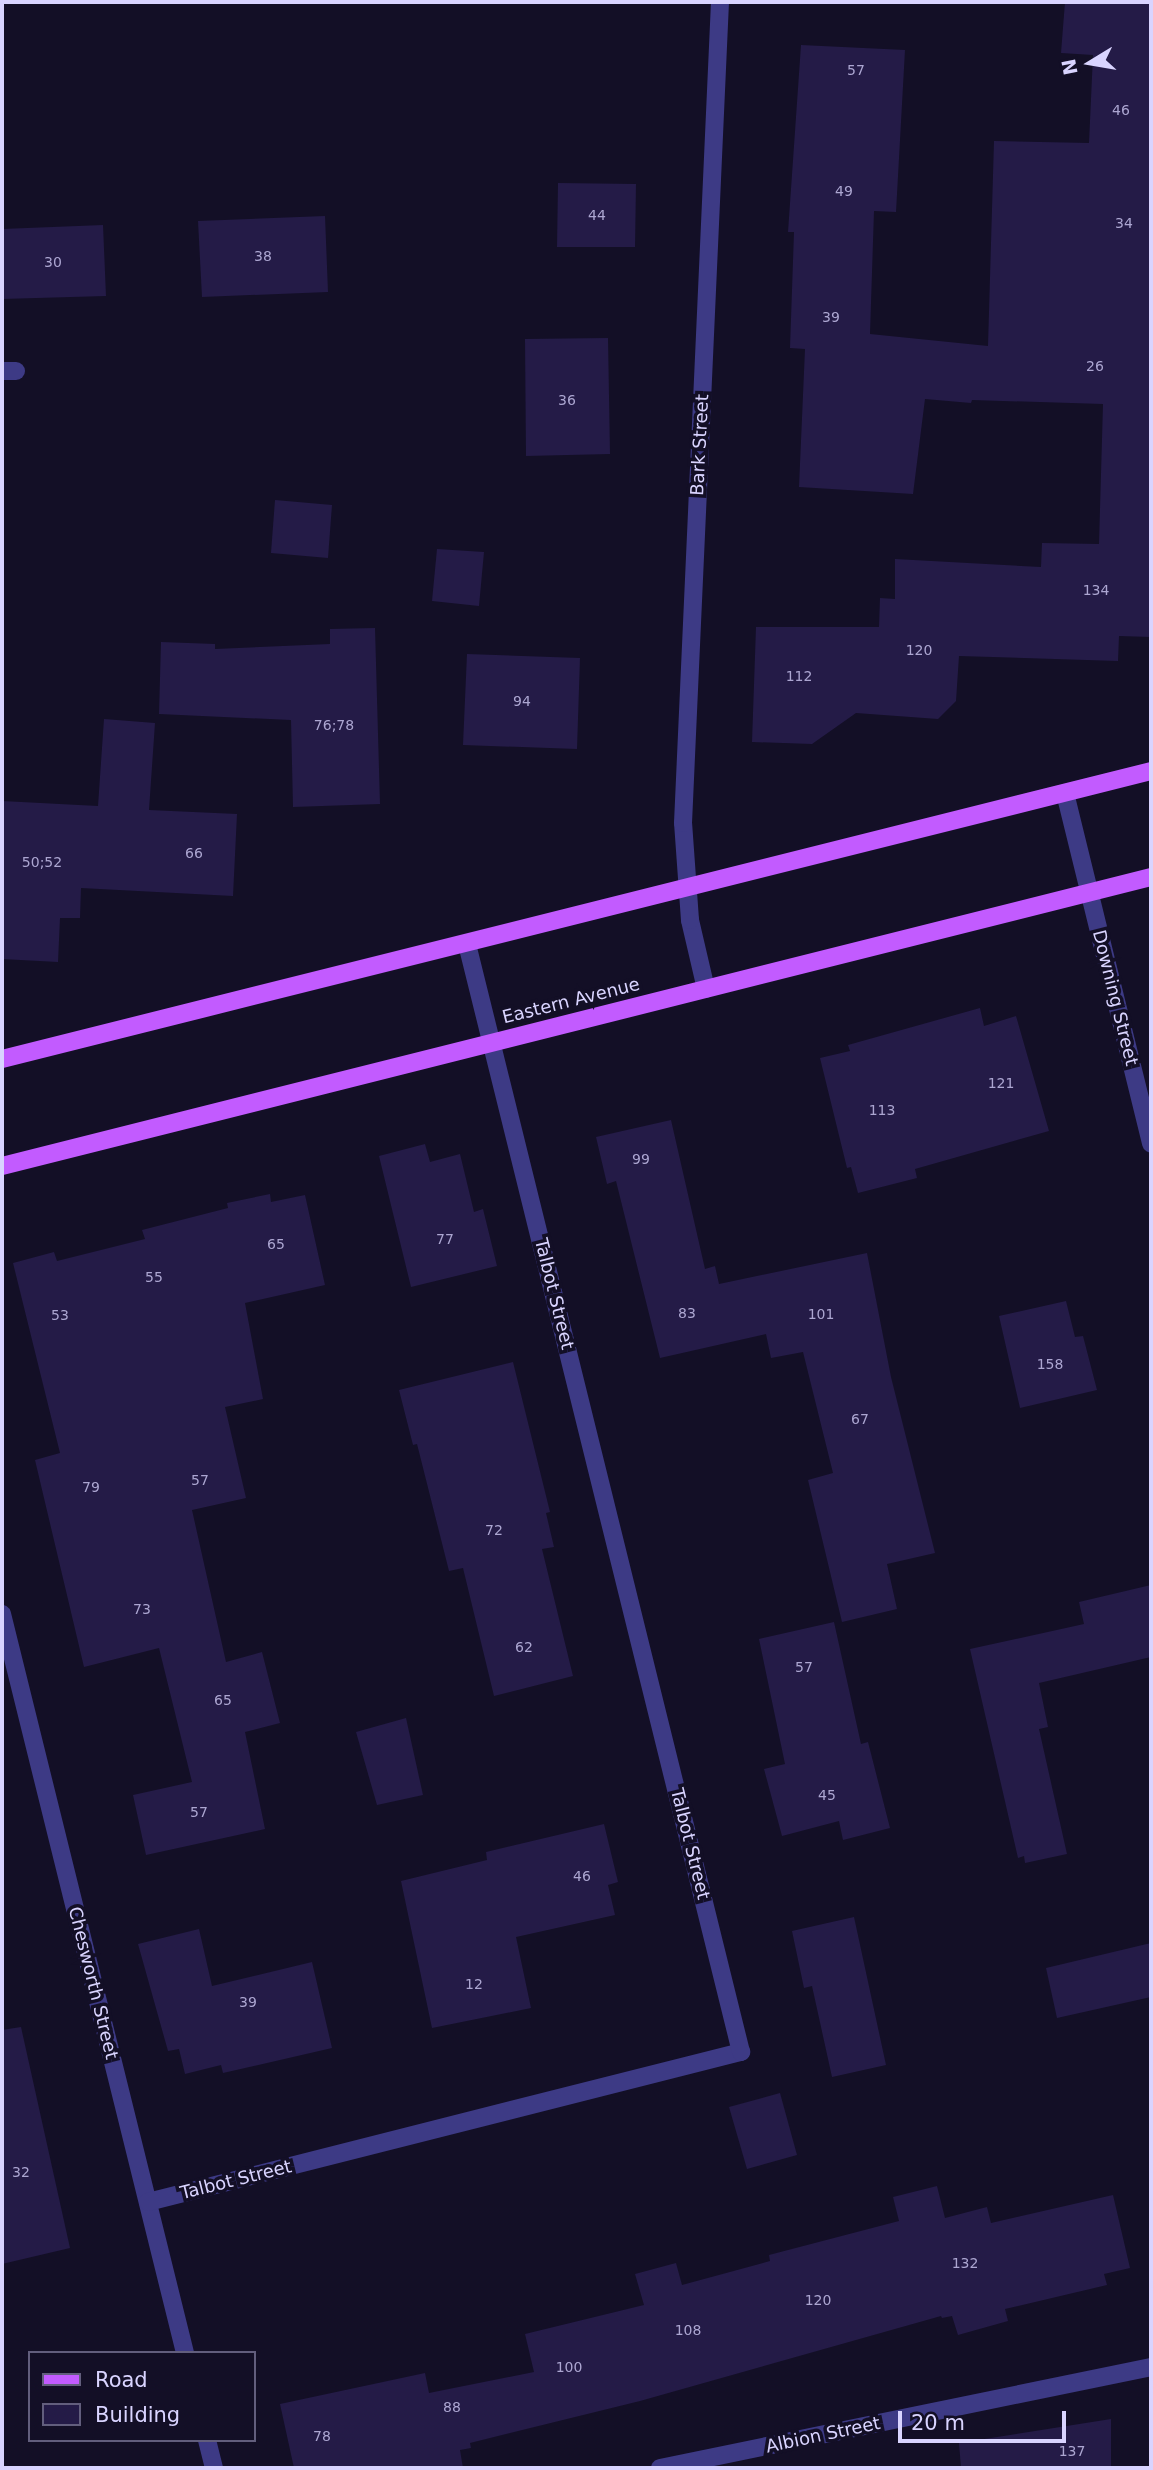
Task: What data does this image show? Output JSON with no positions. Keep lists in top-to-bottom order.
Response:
{
  "streets": {
    "main road": ["Eastern Avenue"],
    "street": [
      "Bark Street",
      "Downing Street",
      "Talbot Street",
      "Chesworth Street",
      "Albion Street"
    ]
  },
  "crossings": [
    ["Bark Street", "Eastern Avenue"],
    ["Downing Street", "Eastern Avenue"],
    ["Eastern Avenue", "Talbot Street"],
    ["Talbot Street", "Chesworth Street"]
  ],
  "house_numbers": [
    "57",
    "46",
    "49",
    "44",
    "34",
    "38",
    "30",
    "39",
    "26",
    "36",
    "134",
    "120",
    "112",
    "94",
    "76;78",
    "66",
    "50;52",
    "121",
    "113",
    "99",
    "77",
    "65",
    "55",
    "83",
    "101",
    "53",
    "158",
    "67",
    "57",
    "79",
    "72",
    "73",
    "62",
    "57",
    "65",
    "45",
    "57",
    "46",
    "12",
    "39",
    "32",
    "132",
    "120",
    "108",
    "100",
    "88",
    "78",
    "137"
  ],
  "legend": ["Road", "Building"],
  "scale_bar": "20 m",
  "north": "left"
}
